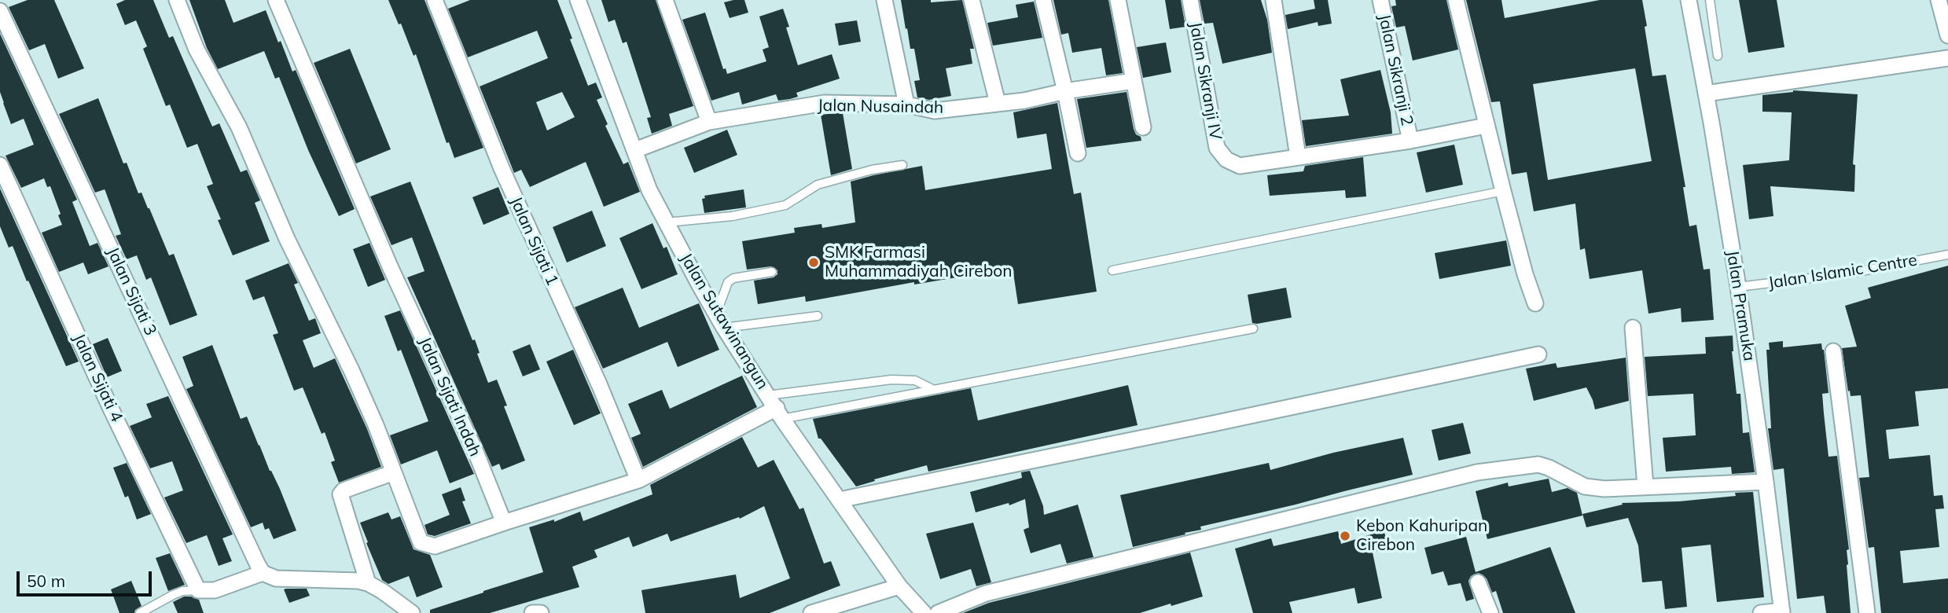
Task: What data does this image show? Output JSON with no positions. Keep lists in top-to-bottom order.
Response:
{
  "streets": {
    "street": [
      "Jalan Sikranji 2",
      "Jalan Sikranji IV",
      "Jalan Nusaindah",
      "Jalan Sijati 1",
      "Jalan Sijati 3",
      "Jalan Pramuka",
      "Jalan Sutawinangun",
      "Jalan Sijati 4",
      "Jalan Sijati Indah"
    ],
    "lane": ["Jalan Islamic Centre"]
  },
  "crossings": [
    ["Jalan Nusaindah", "Jalan Sutawinangun"],
    ["Jalan Islamic Centre", "Jalan Pramuka"]
  ],
  "places": ["SMK Farmasi Muhammadiyah Cirebon", "Kebon Kahuripan Cirebon"],
  "scale_bar": "50 m"
}
